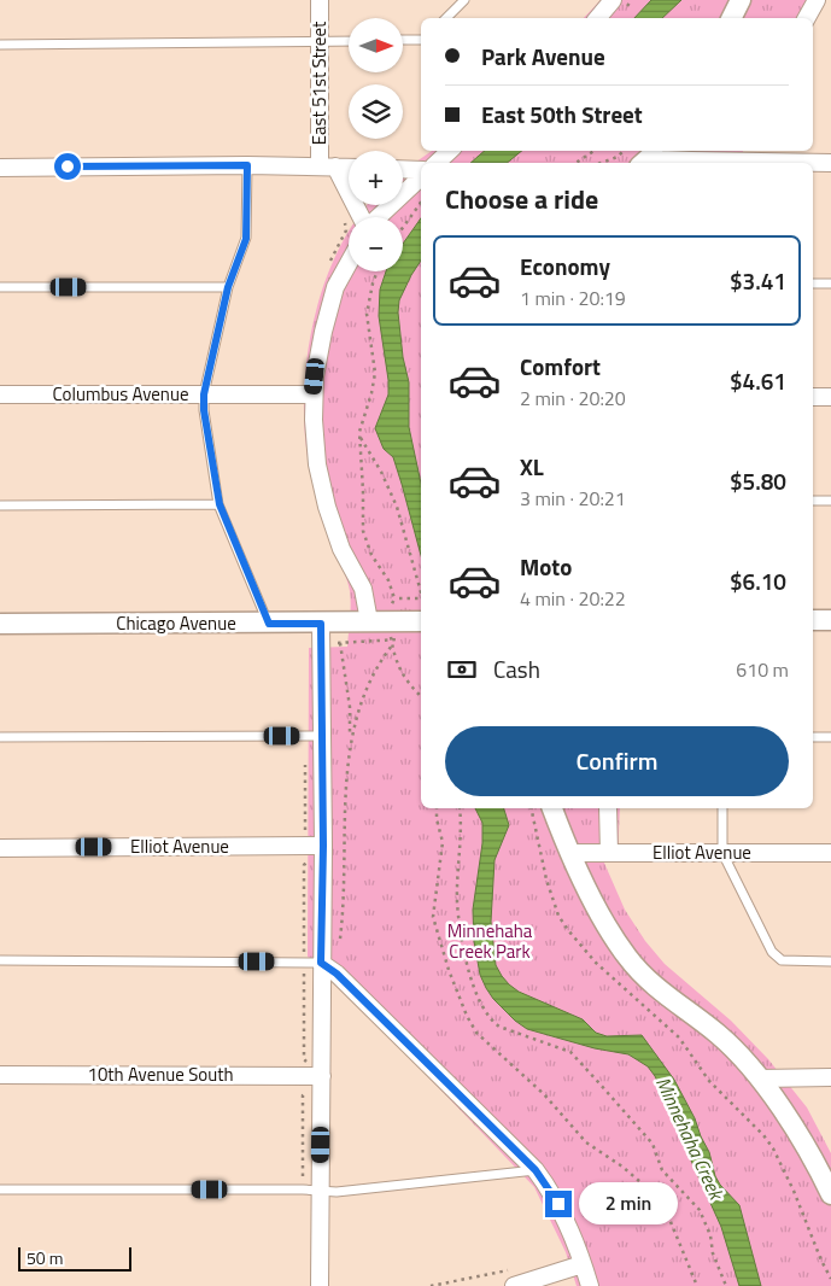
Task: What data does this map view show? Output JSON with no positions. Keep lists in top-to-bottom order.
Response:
{
  "streets": {
    "street": [
      "East 51st Street",
      "Columbus Avenue",
      "Chicago Avenue",
      "Elliot Avenue",
      "10th Avenue South"
    ]
  },
  "water": ["Minnehaha Creek"],
  "parks": ["Minnehaha Creek Park"],
  "scale_bar": "50 m",
  "north": "right",
  "page": {
    "map_buttons": ["+", "−"],
    "banner": ["Park Avenue", "East 50th Street"],
    "heading": "Choose a ride",
    "list": [
      {
        "name": "Economy",
        "note": "1 min · 20:19",
        "value": "$3.41"
      },
      {
        "name": "Comfort",
        "note": "2 min · 20:20",
        "value": "$4.61"
      },
      {
        "name": "XL",
        "note": "3 min · 20:21",
        "value": "$5.80"
      },
      {
        "name": "Moto",
        "note": "4 min · 20:22",
        "value": "$6.10"
      }
    ],
    "pay": ["Cash", "610 m"],
    "buttons": "Confirm",
    "bubble": "2 min",
    "scale": "50 m"
  }
}
